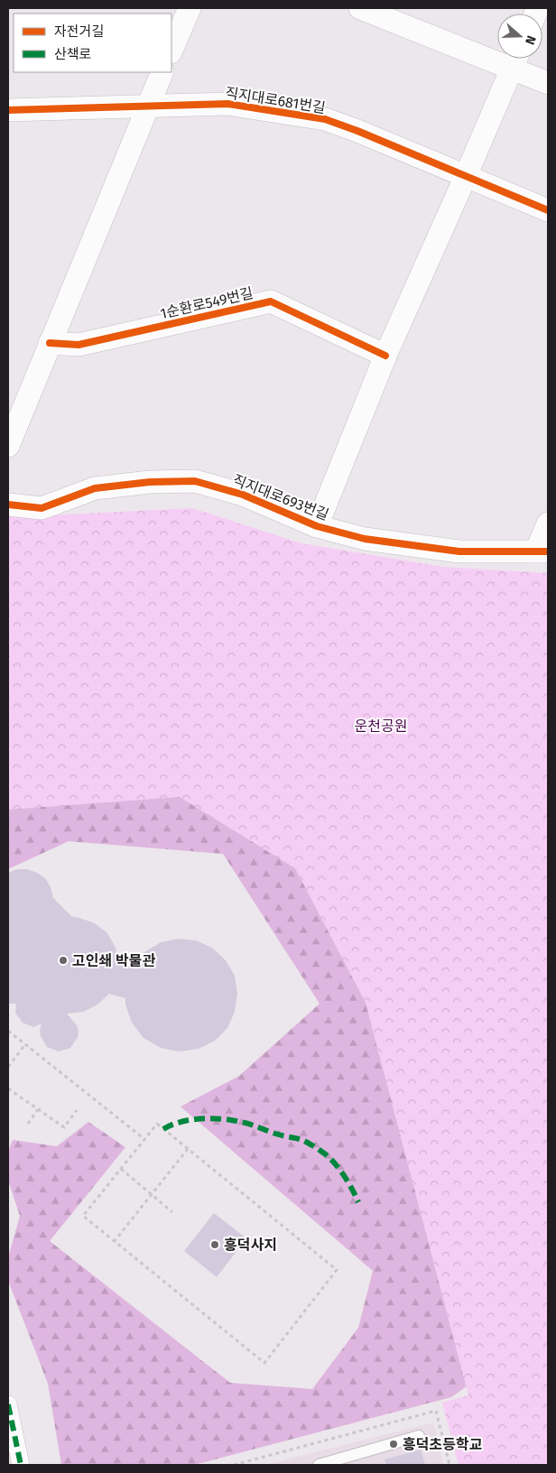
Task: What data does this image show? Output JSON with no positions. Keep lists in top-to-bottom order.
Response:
{
  "streets": {
    "street": ["직지대로681번길", "1순환로549번길", "직지대로693번길"]
  },
  "crossings": [
    ["1순환로549번길", "직지대로693번길"]
  ],
  "parks": ["운천공원"],
  "places": ["고인쇄 박물관", "흥덕사지", "흥덕초등학교"],
  "legend": ["자전거길", "산책로"],
  "north": "right"
}
